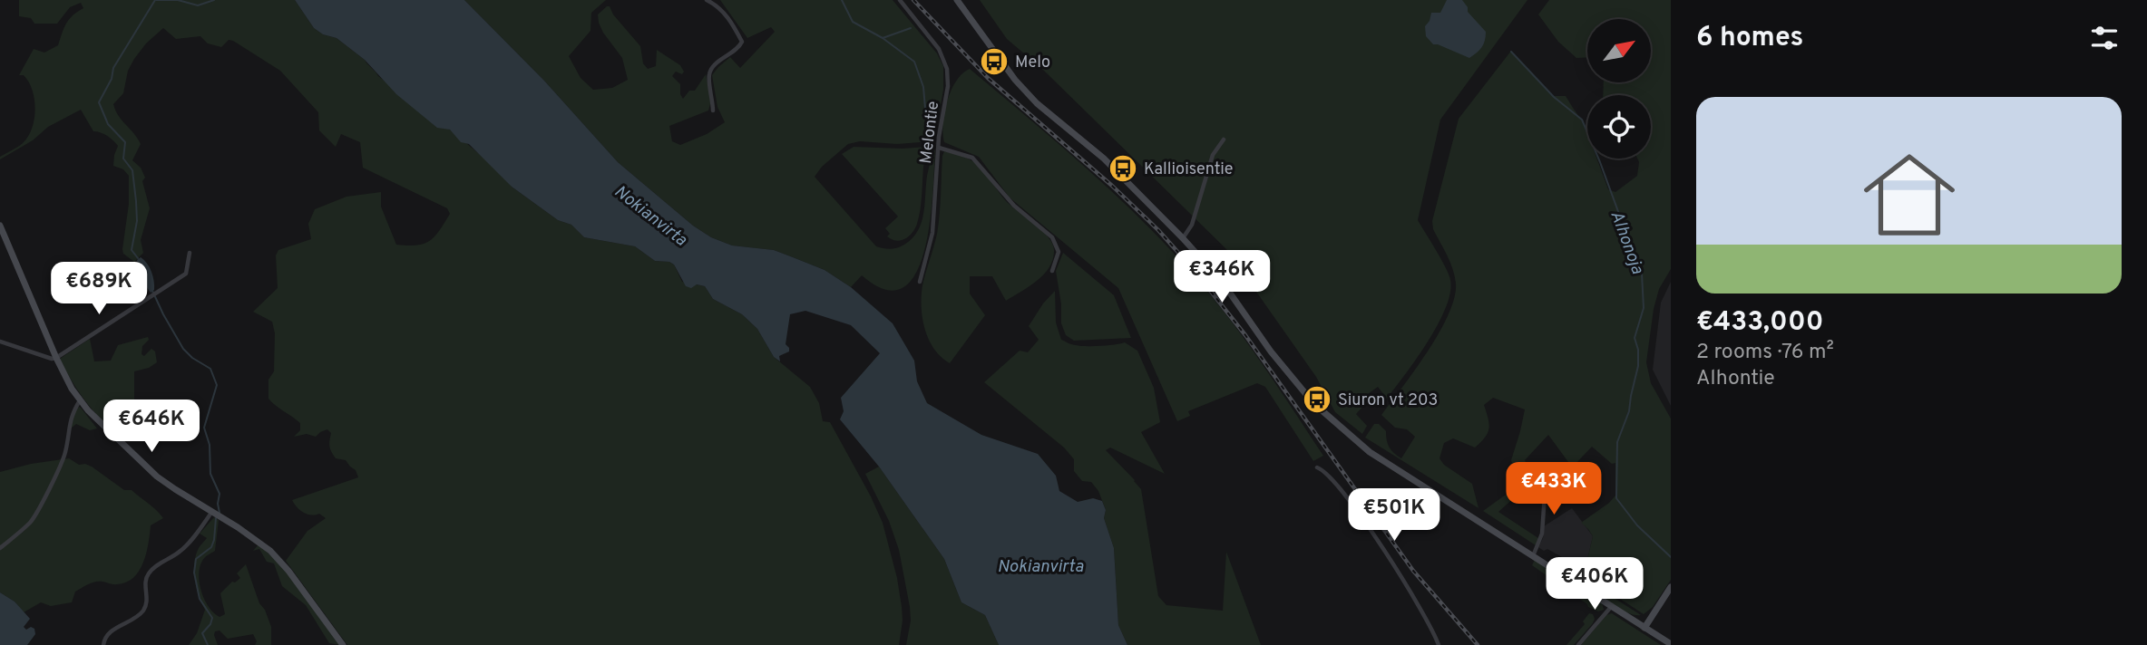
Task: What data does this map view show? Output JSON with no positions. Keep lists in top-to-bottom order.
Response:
{
  "streets": {
    "street": ["Melontie"]
  },
  "water": ["Nokianvirta", "Alhonoja"],
  "places": {
    "bus stop": ["Melo", "Kallioisentie", "Siuron vt 203"]
  },
  "north": "top right",
  "page": {
    "heading": "6 homes",
    "list": [
      {
        "name": "€433,000",
        "note": "2 rooms · 76 m² · Alhontie"
      }
    ],
    "price": [
      "€346K",
      "€689K",
      "€646K",
      "€433K",
      "€501K",
      "€406K"
    ]
  }
}
